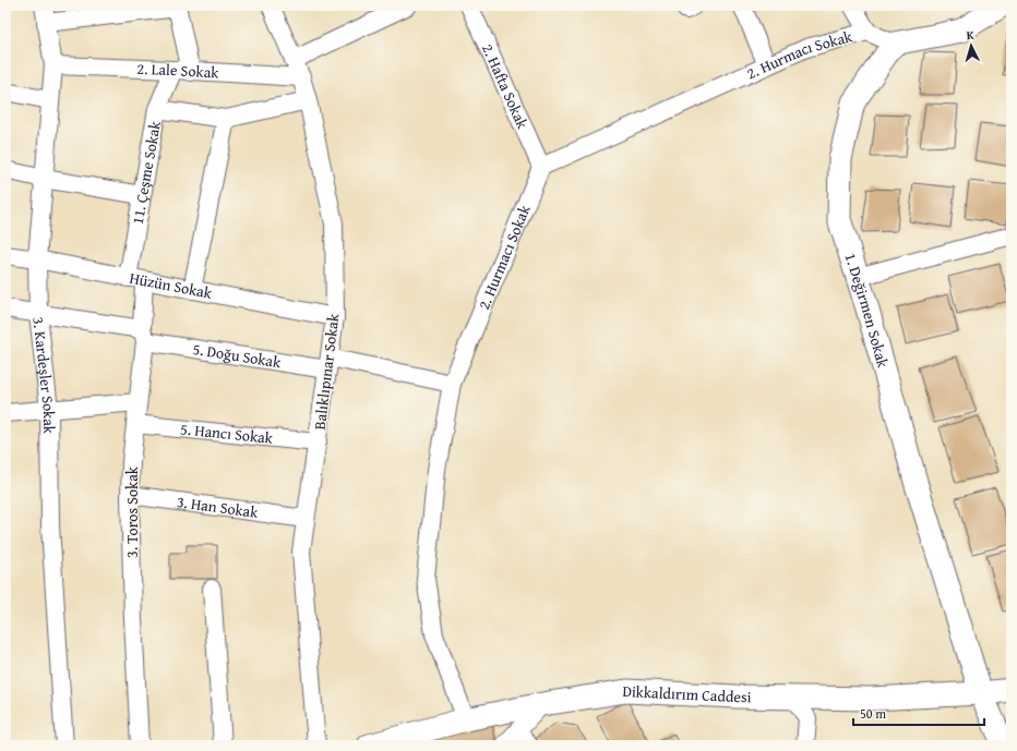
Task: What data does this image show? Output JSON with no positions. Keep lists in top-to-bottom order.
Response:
{
  "streets": {
    "main road": ["1. Değirmen Sokak", "Dikkaldırım Caddesi"],
    "street": [
      "2. Hurmacı Sokak",
      "2. Lale Sokak",
      "2. Hafta Sokak",
      "11. Çeşme Sokak",
      "Hüzün Sokak",
      "5. Doğu Sokak",
      "Balıklıpınar Sokak",
      "3. Kardeşler Sokak",
      "5. Hancı Sokak",
      "3. Han Sokak",
      "3. Toros Sokak"
    ]
  },
  "crossings": [
    ["2. Hurmacı Sokak", "2. Hafta Sokak"],
    ["2. Hurmacı Sokak", "1. Değirmen Sokak"],
    ["2. Hurmacı Sokak", "5. Doğu Sokak"],
    ["2. Hurmacı Sokak", "Dikkaldırım Caddesi"],
    ["2. Lale Sokak", "11. Çeşme Sokak"],
    ["2. Lale Sokak", "Balıklıpınar Sokak"],
    ["2. Lale Sokak", "3. Kardeşler Sokak"],
    ["11. Çeşme Sokak", "Hüzün Sokak"],
    ["11. Çeşme Sokak", "3. Toros Sokak"],
    ["Hüzün Sokak", "Balıklıpınar Sokak"],
    ["Hüzün Sokak", "3. Kardeşler Sokak"],
    ["Hüzün Sokak", "3. Toros Sokak"],
    ["1. Değirmen Sokak", "Dikkaldırım Caddesi"],
    ["5. Doğu Sokak", "Balıklıpınar Sokak"],
    ["5. Doğu Sokak", "3. Kardeşler Sokak"],
    ["5. Doğu Sokak", "3. Toros Sokak"],
    ["Balıklıpınar Sokak", "5. Hancı Sokak"],
    ["Balıklıpınar Sokak", "3. Han Sokak"],
    ["5. Hancı Sokak", "3. Toros Sokak"],
    ["3. Han Sokak", "3. Toros Sokak"]
  ],
  "scale_bar": "50 m",
  "north": "top"
}
